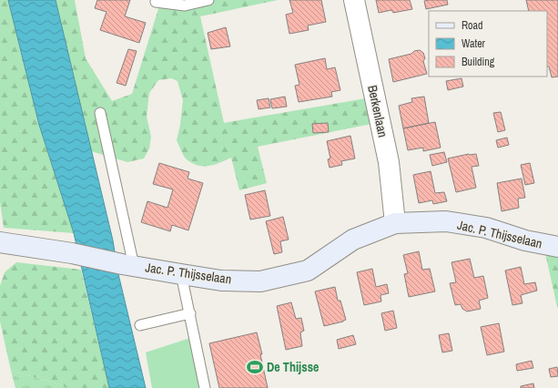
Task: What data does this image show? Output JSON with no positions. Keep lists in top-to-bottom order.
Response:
{
  "streets": {
    "street": ["Berkenlaan", "Jac. P. Thijsselaan"]
  },
  "crossings": [
    ["Berkenlaan", "Jac. P. Thijsselaan"]
  ],
  "places": {
    "sports": ["De Thijsse"]
  },
  "legend": ["Road", "Water", "Building"]
}
